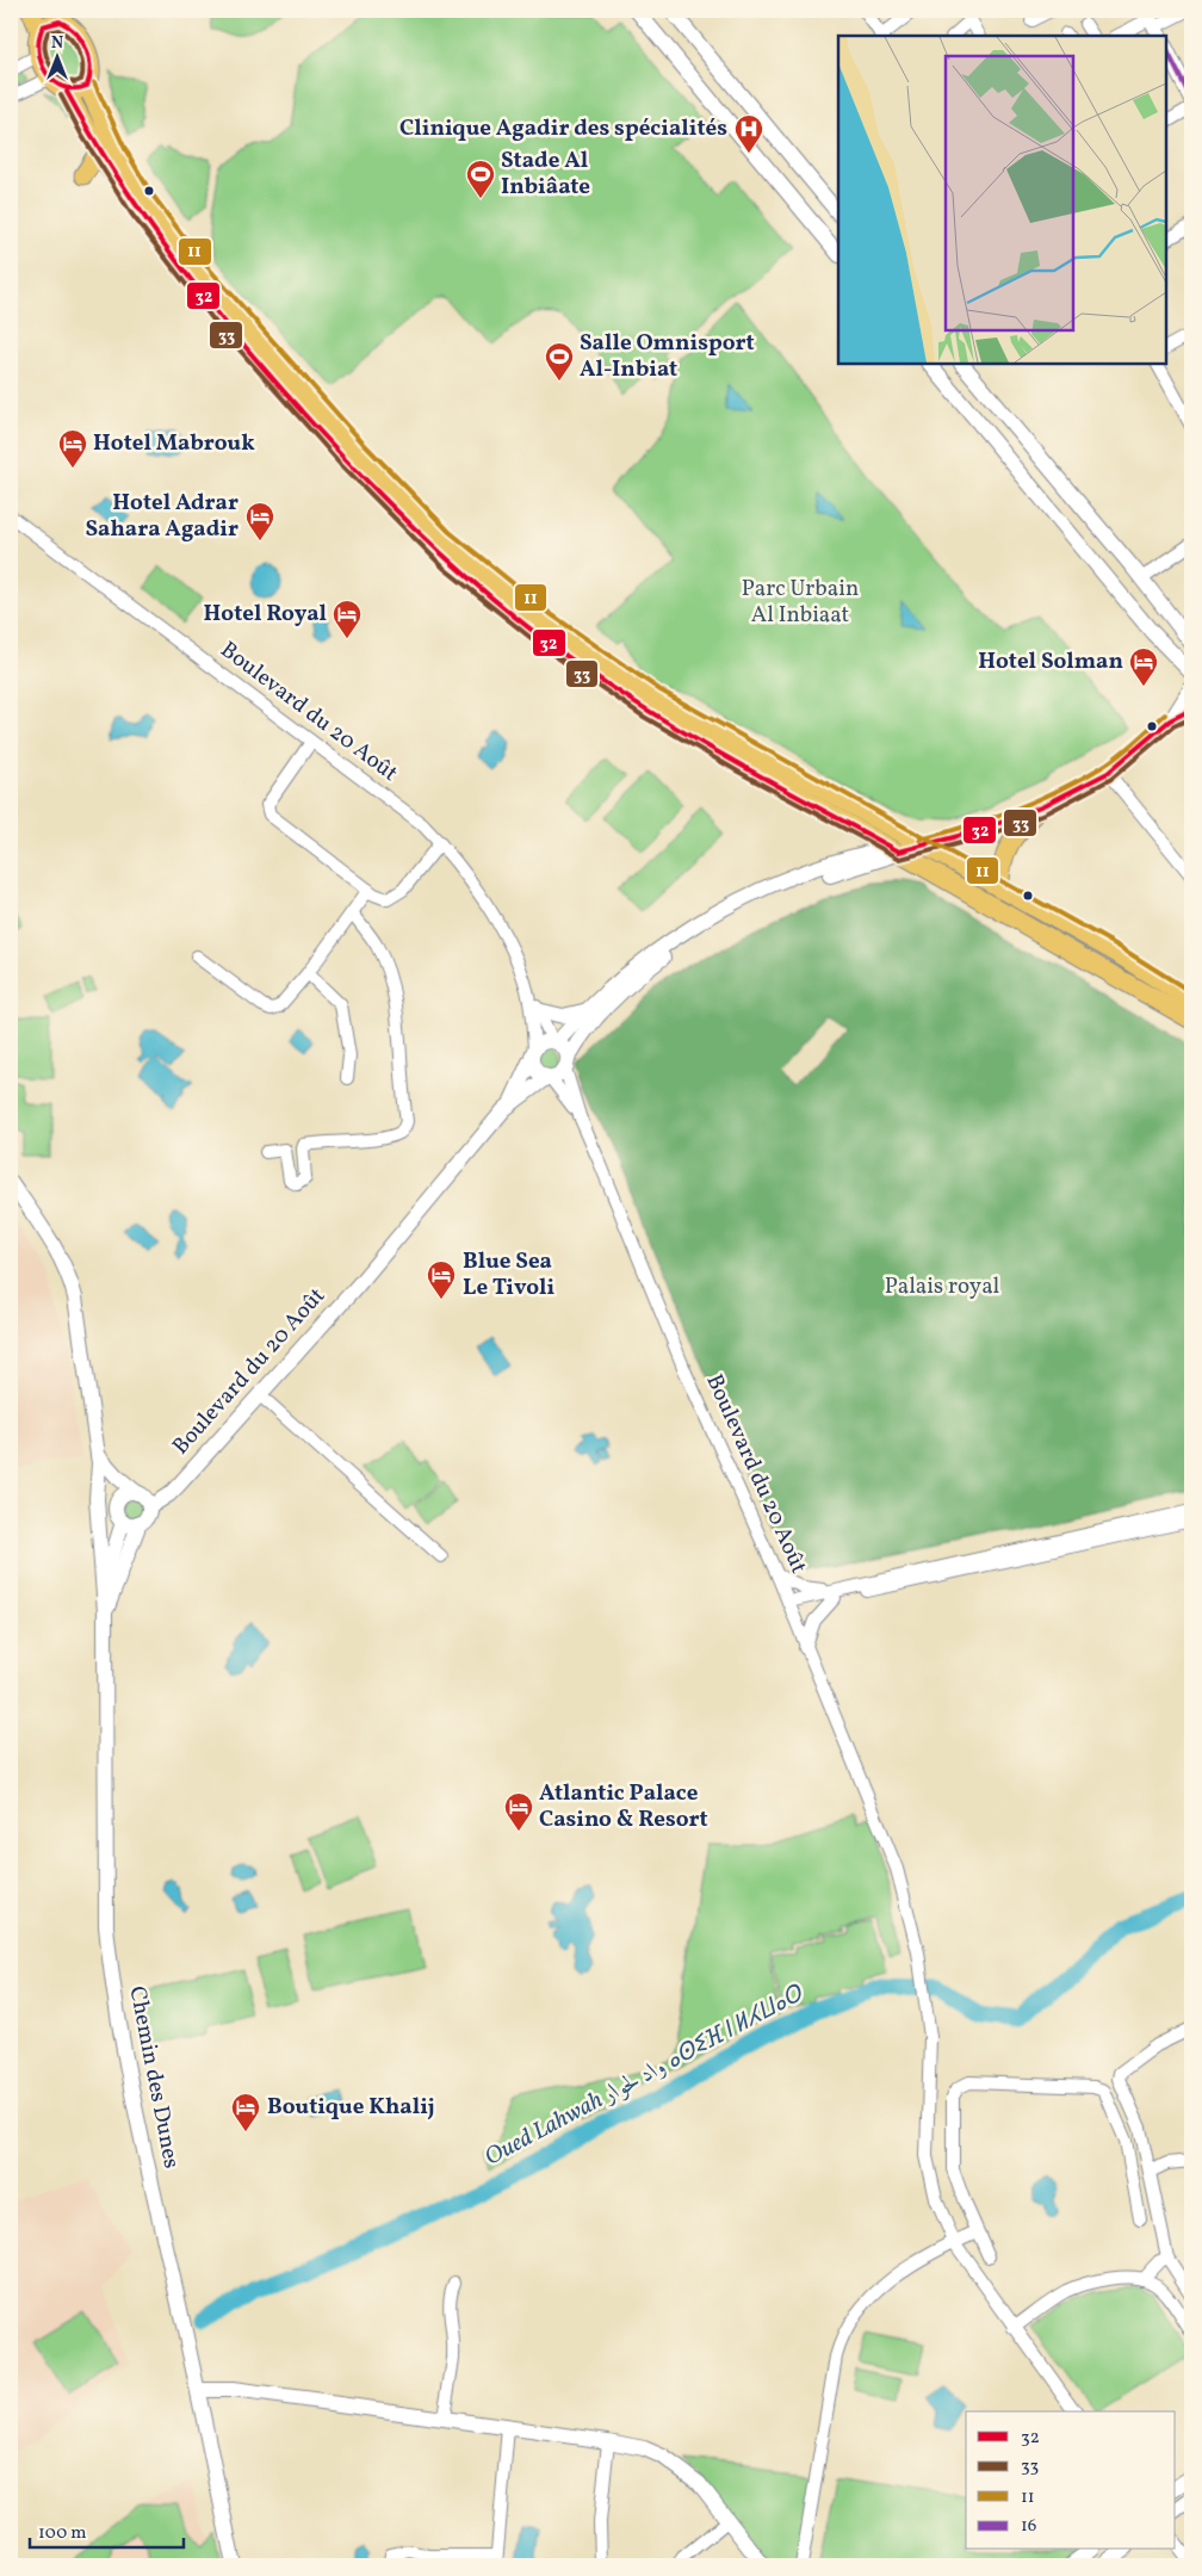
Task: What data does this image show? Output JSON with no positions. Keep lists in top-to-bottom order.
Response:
{
  "streets": {
    "street": ["Boulevard du 20 Août", "Chemin des Dunes"]
  },
  "crossings": [
    ["Boulevard du 20 Août", "Chemin des Dunes"]
  ],
  "water": ["Oued Lahwah واد لحوار ⴰⵙⵉⴼ ⵏ ⵍⵃⵡⴰⵔ"],
  "parks": ["Parc Urbain Al Inbiaat", "Palais royal"],
  "places": {
    "hospital": ["Clinique Agadir des spécialités"],
    "sports": ["Stade Al Inbiâate", "Salle Omnisport Al-Inbiat"],
    "hotel": [
      "Hotel Mabrouk",
      "Hotel Adrar Sahara Agadir",
      "Hotel Royal",
      "Hotel Solman",
      "Blue Sea Le Tivoli",
      "Atlantic Palace Casino & Resort",
      "Boutique Khalij"
    ]
  },
  "lines": [
    "transit line 32",
    "transit line 33",
    "transit line 16",
    "transit line 11"
  ],
  "legend": [
    "32",
    "33",
    "11",
    "16"
  ],
  "scale_bar": "100 m",
  "north": "top"
}
